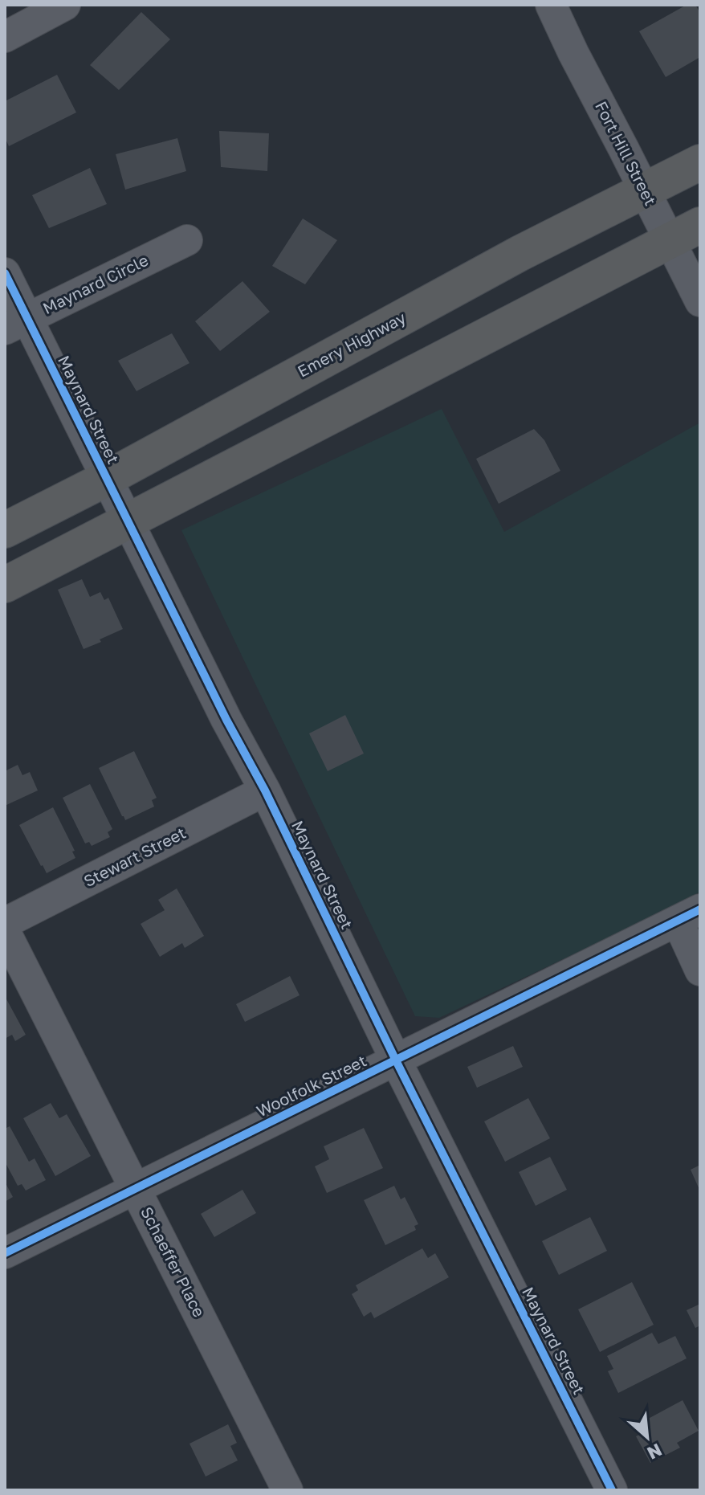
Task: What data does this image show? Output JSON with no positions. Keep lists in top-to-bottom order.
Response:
{
  "streets": {
    "highway": ["Emery Highway"],
    "street": [
      "Fort Hill Street",
      "Maynard Circle",
      "Maynard Street",
      "Stewart Street",
      "Woolfolk Street",
      "Schaeffer Place"
    ]
  },
  "crossings": [
    ["Fort Hill Street", "Emery Highway"],
    ["Maynard Circle", "Maynard Street"],
    ["Emery Highway", "Maynard Street"],
    ["Maynard Street", "Stewart Street"],
    ["Maynard Street", "Woolfolk Street"],
    ["Woolfolk Street", "Schaeffer Place"]
  ],
  "north": "bottom right"
}
